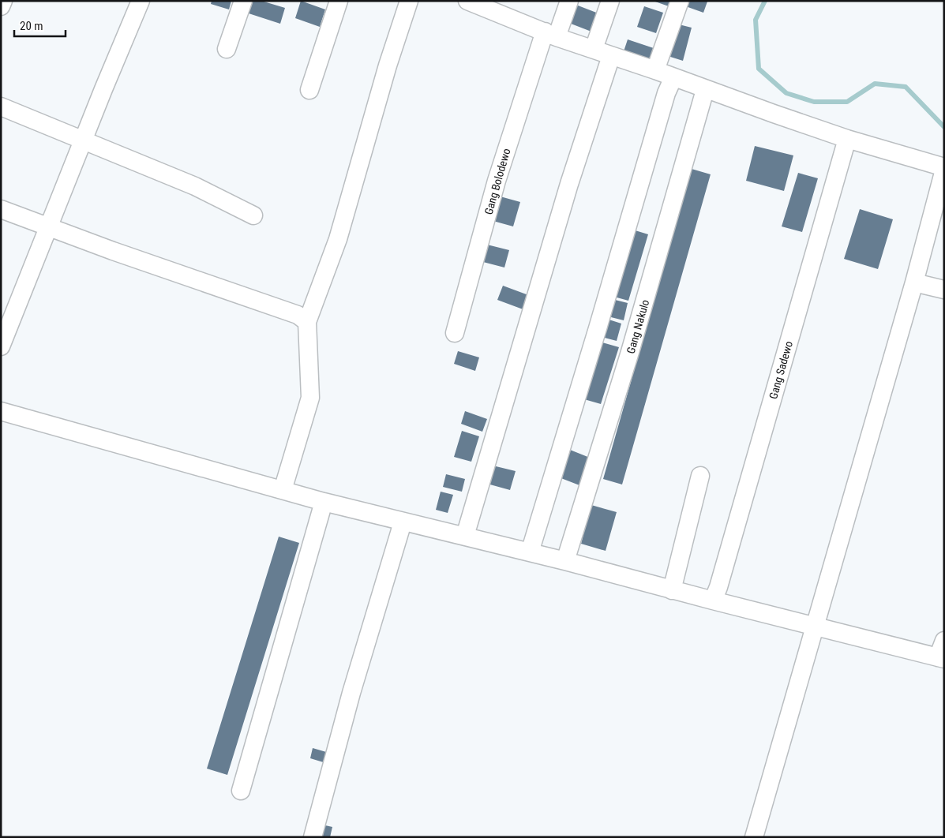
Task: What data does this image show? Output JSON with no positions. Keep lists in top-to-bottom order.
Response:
{
  "streets": {
    "street": ["Gang Bolodewo", "Gang Nakulo", "Gang Sadewo"]
  },
  "scale_bar": "20 m"
}
